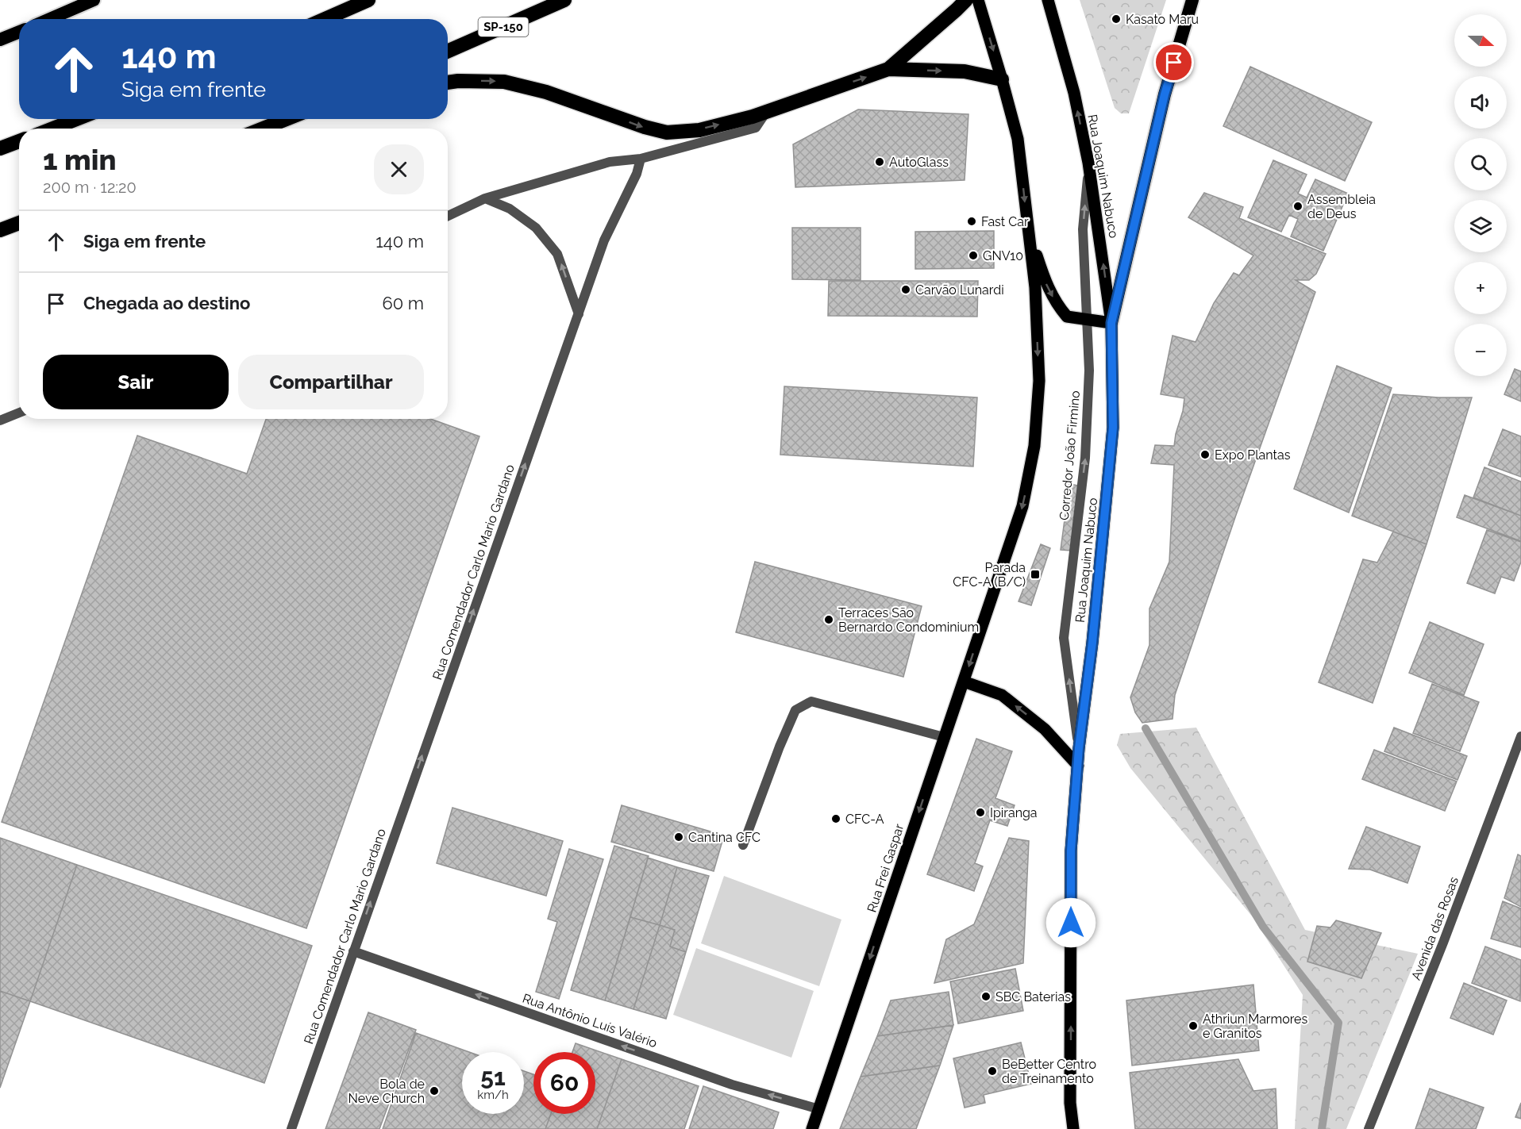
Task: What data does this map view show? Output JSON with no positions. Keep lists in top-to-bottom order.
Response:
{
  "streets": {
    "highway": ["SP-150"],
    "main road": ["Rua Joaquim Nabuco", "Rua Frei Gaspar"],
    "street": [
      "Corredor João Firmino",
      "Rua Comendador Carlo Mario Gardano",
      "Avenida das Rosas",
      "Rua Antônio Luís Valério"
    ]
  },
  "crossings": [
    ["Rua Joaquim Nabuco", "Corredor João Firmino"],
    ["Rua Comendador Carlo Mario Gardano", "Rua Antônio Luís Valério"],
    ["Rua Frei Gaspar", "Rua Antônio Luís Valério"]
  ],
  "one_way": [
    "Corredor João Firmino",
    "Rua Comendador Carlo Mario Gardano",
    "Rua Frei Gaspar",
    "Rua Antônio Luís Valério"
  ],
  "places": {
    "other": [
      "Kasato Maru",
      "AutoGlass",
      "Assembleia de Deus",
      "Fast Car",
      "GNV10",
      "Carvão Lunardi",
      "Expo Plantas",
      "Terraces São Bernardo Condominium",
      "Ipiranga",
      "CFC-A",
      "Cantina CFC",
      "SBC Baterias",
      "Athriun Marmores e Granitos",
      "BeBetter Centro de Treinamento",
      "Bola de Neve Church"
    ],
    "transit": ["Parada CFC-A (B/C)"]
  },
  "north": "right",
  "page": {
    "map_buttons": ["+", "−"],
    "turn": ["140 m", "Siga em frente"],
    "heading": ["1 min", "200 m · 12:20"],
    "list": [
      {
        "name": "Siga em frente",
        "value": "140 m"
      },
      {
        "name": "Chegada ao destino",
        "value": "60 m"
      }
    ],
    "buttons": ["Sair", "Compartilhar"],
    "speed": "51 km/h",
    "limit": "60"
  }
}
